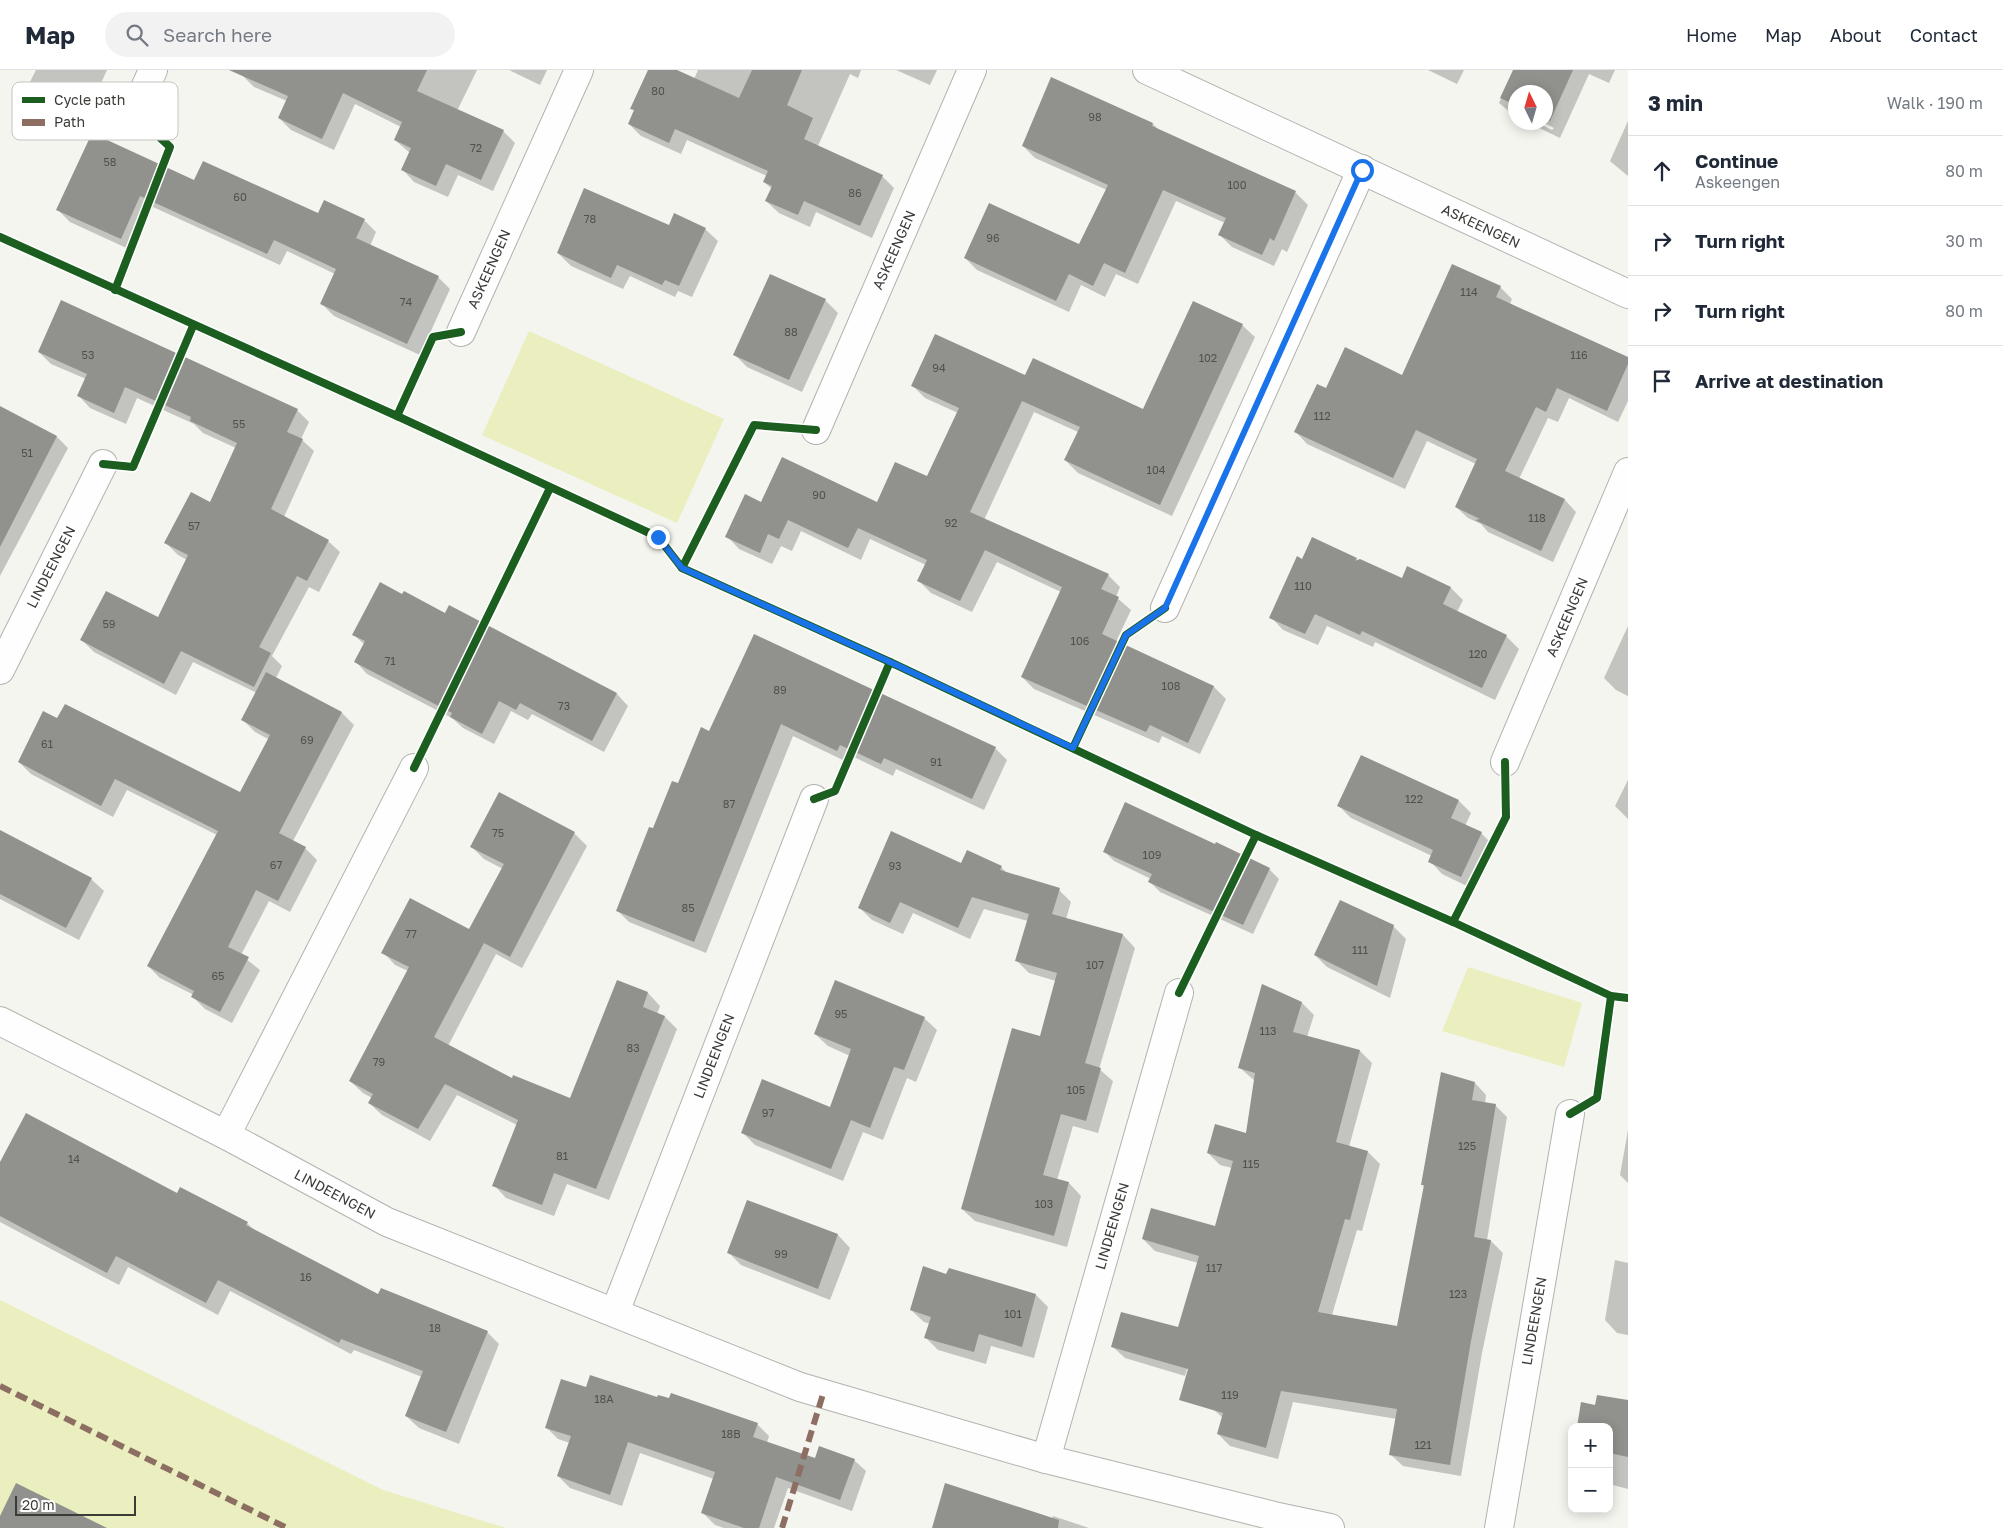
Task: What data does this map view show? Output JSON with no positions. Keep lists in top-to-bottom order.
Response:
{
  "streets": {
    "street": ["ASKEENGEN", "LINDEENGEN"]
  },
  "house_numbers": [
    "80",
    "98",
    "72",
    "58",
    "100",
    "86",
    "60",
    "78",
    "96",
    "114",
    "74",
    "88",
    "53",
    "116",
    "102",
    "94",
    "112",
    "55",
    "51",
    "104",
    "90",
    "118",
    "92",
    "57",
    "110",
    "59",
    "106",
    "120",
    "71",
    "108",
    "89",
    "73",
    "69",
    "61",
    "91",
    "122",
    "87",
    "75",
    "109",
    "67",
    "93",
    "85",
    "77",
    "111",
    "107",
    "65",
    "95",
    "113",
    "83",
    "79",
    "105",
    "97",
    "125",
    "81",
    "14",
    "115",
    "103",
    "99",
    "117",
    "16",
    "123",
    "101",
    "18",
    "119",
    "18A",
    "18B",
    "121"
  ],
  "legend": ["Cycle path", "Path"],
  "scale_bar": "20 m",
  "north": "top",
  "page": {
    "header": "Map",
    "search": "Search here",
    "nav": [
      "Home",
      "Map",
      "About",
      "Contact"
    ],
    "heading": ["3 min", "Walk · 190 m"],
    "list": [
      ["Continue", "Askeengen", "80 m"],
      ["Turn right", "30 m"],
      ["Turn right", "80 m"],
      "Arrive at destination"
    ],
    "map_buttons": ["+", "−"],
    "scale": "20 m"
  }
}
